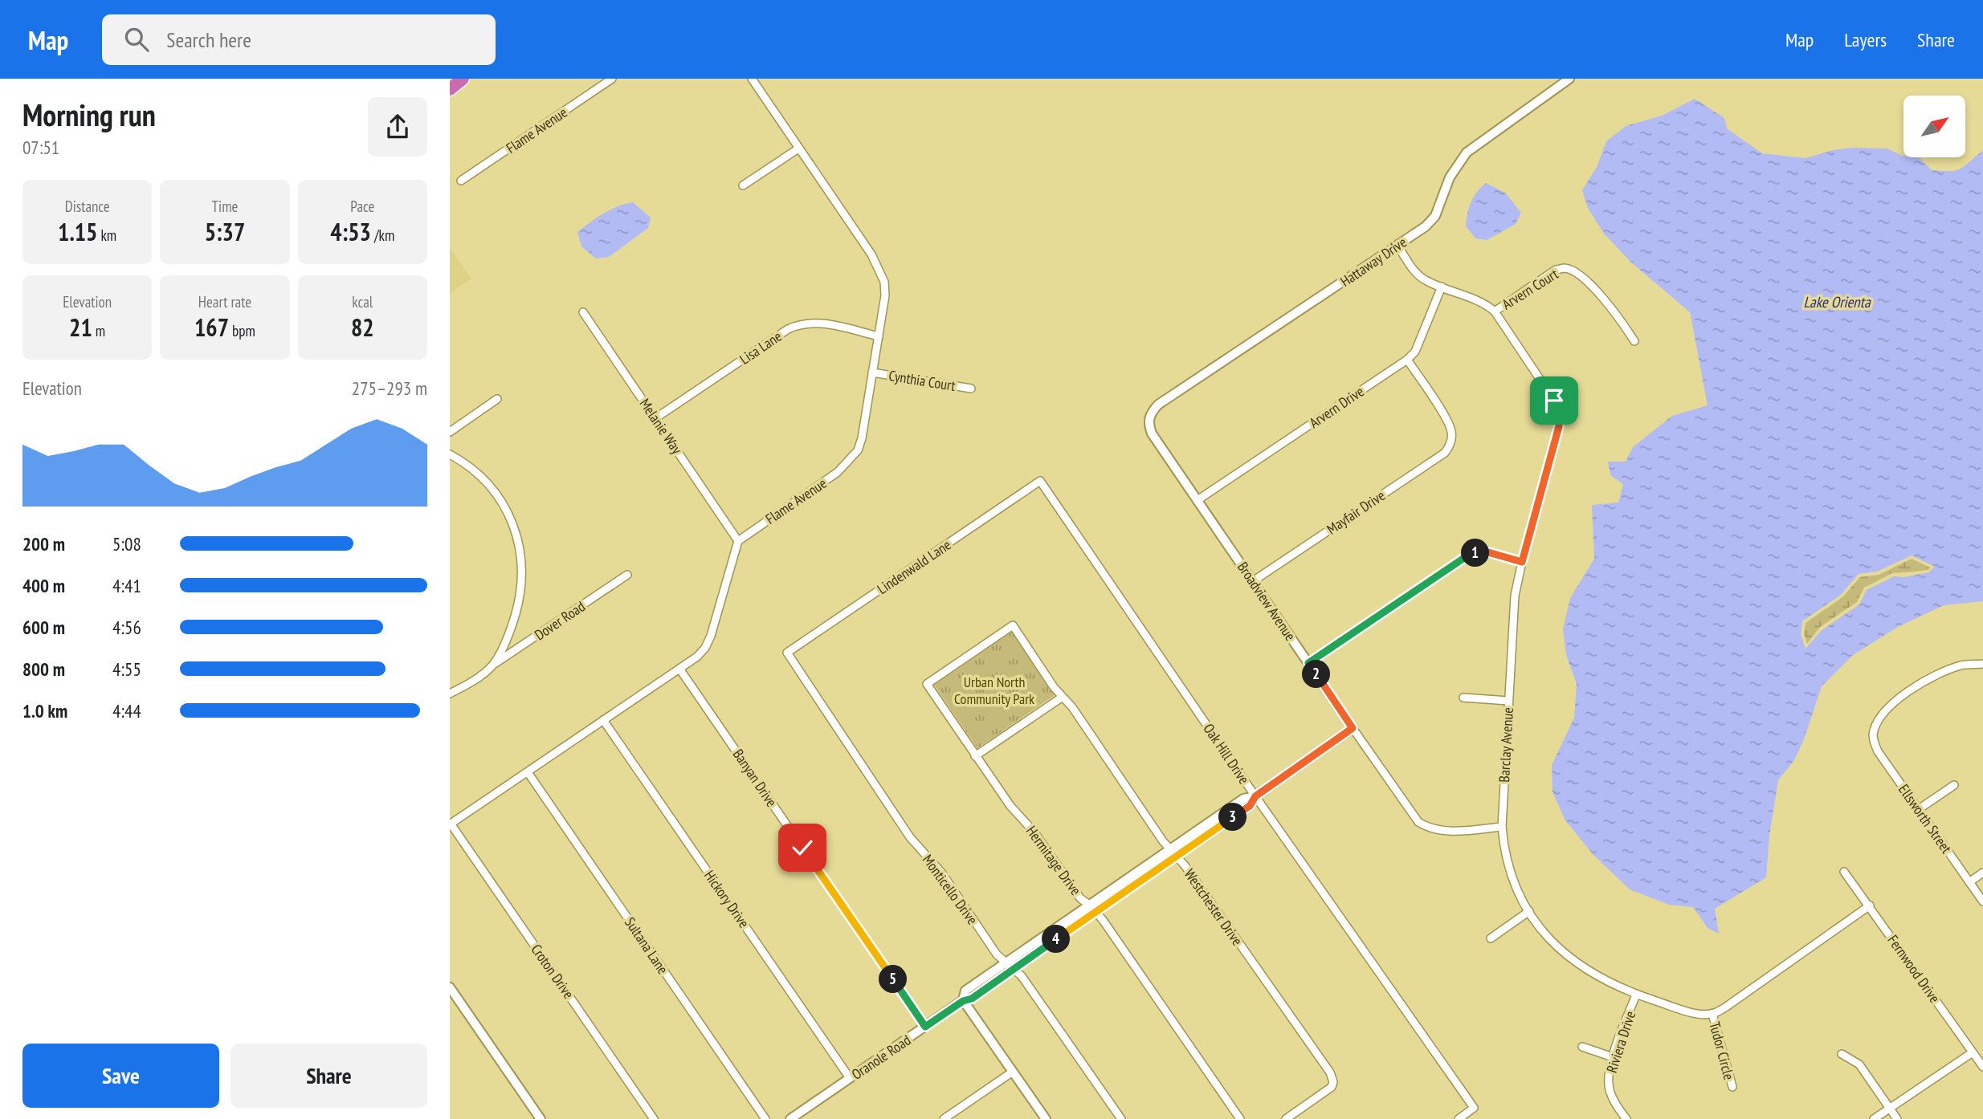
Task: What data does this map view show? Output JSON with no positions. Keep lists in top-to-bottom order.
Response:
{
  "streets": {
    "street": [
      "Flame Avenue",
      "Hattaway Drive",
      "Arvern Court",
      "Lisa Lane",
      "Cynthia Court",
      "Arvern Drive",
      "Melanie Way",
      "Mayfair Drive",
      "Lindenwald Lane",
      "Broadview Avenue",
      "Dover Road",
      "Barclay Avenue",
      "Oak Hill Drive",
      "Banyan Drive",
      "Ellsworth Street",
      "Hermitage Drive",
      "Monticello Drive",
      "Hickory Drive",
      "Westchester Drive",
      "Sultana Lane",
      "Fernwood Drive",
      "Croton Drive",
      "Riviera Drive",
      "Tudor Circle",
      "Oranole Road"
    ]
  },
  "crossings": [
    ["Flame Avenue", "Lisa Lane"],
    ["Flame Avenue", "Cynthia Court"],
    ["Flame Avenue", "Melanie Way"],
    ["Hattaway Drive", "Broadview Avenue"],
    ["Hattaway Drive", "Barclay Avenue"],
    ["Arvern Court", "Barclay Avenue"],
    ["Lisa Lane", "Melanie Way"],
    ["Arvern Drive", "Mayfair Drive"],
    ["Arvern Drive", "Broadview Avenue"],
    ["Arvern Drive", "Barclay Avenue"],
    ["Mayfair Drive", "Broadview Avenue"],
    ["Lindenwald Lane", "Oak Hill Drive"],
    ["Lindenwald Lane", "Monticello Drive"],
    ["Broadview Avenue", "Barclay Avenue"],
    ["Barclay Avenue", "Riviera Drive"],
    ["Barclay Avenue", "Tudor Circle"],
    ["Banyan Drive", "Oranole Road"],
    ["Hermitage Drive", "Westchester Drive"],
    ["Monticello Drive", "Oranole Road"],
    ["Hickory Drive", "Oranole Road"]
  ],
  "water": ["Lake Orienta"],
  "parks": ["Urban North Community Park"],
  "north": "top right",
  "page": {
    "header": "Map",
    "search": "Search here",
    "nav": ["Map", "Layers", "Share"],
    "heading": ["Morning run", "07:51"],
    "stats": [
      ["Distance", "1.15 km"],
      ["Time", "5:37"],
      ["Pace", "4:53 /km"],
      ["Elevation", "21 m"],
      ["Heart rate", "167 bpm"],
      ["kcal", "82"]
    ],
    "chart": ["Elevation", "275–293 m"],
    "list": [
      {
        "name": "200 m",
        "note": "5:08"
      },
      {
        "name": "400 m",
        "note": "4:41"
      },
      {
        "name": "600 m",
        "note": "4:56"
      },
      {
        "name": "800 m",
        "note": "4:55"
      },
      {
        "name": "1.0 km",
        "note": "4:44"
      }
    ],
    "pins": [
      "1",
      "2",
      "3",
      "4",
      "5"
    ],
    "buttons": ["Save", "Share"]
  }
}
